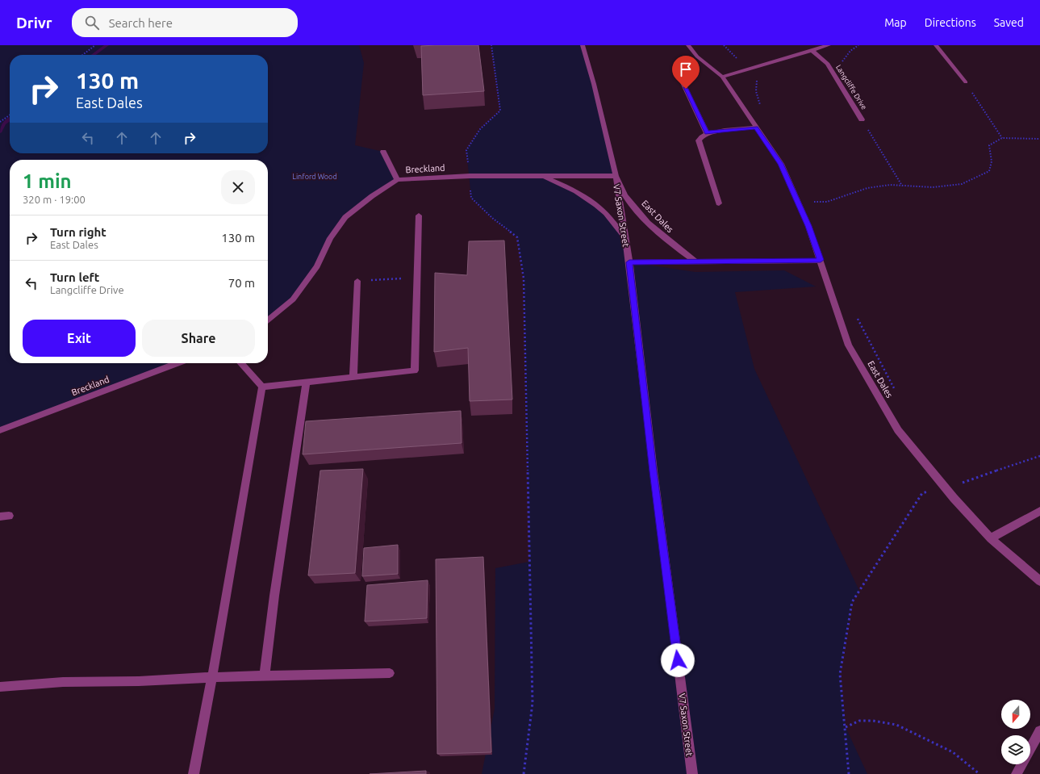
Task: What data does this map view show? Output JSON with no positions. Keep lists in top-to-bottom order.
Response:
{
  "streets": {
    "street": [
      "Langcliffe Drive",
      "Breckland",
      "V7 Saxon Street",
      "East Dales"
    ]
  },
  "crossings": [
    ["Breckland", "V7 Saxon Street"],
    ["Breckland", "East Dales"],
    ["V7 Saxon Street", "East Dales"]
  ],
  "parks": ["Linford Wood"],
  "north": "bottom",
  "page": {
    "header": "Drivr",
    "search": "Search here",
    "nav": ["Map", "Directions", "Saved"],
    "turn": ["130 m", "East Dales"],
    "heading": ["1 min", "320 m · 19:00"],
    "list": [
      {
        "name": "Turn right",
        "note": "East Dales",
        "value": "130 m"
      },
      {
        "name": "Turn left",
        "note": "Langcliffe Drive",
        "value": "70 m"
      }
    ],
    "buttons": ["Exit", "Share"]
  }
}
